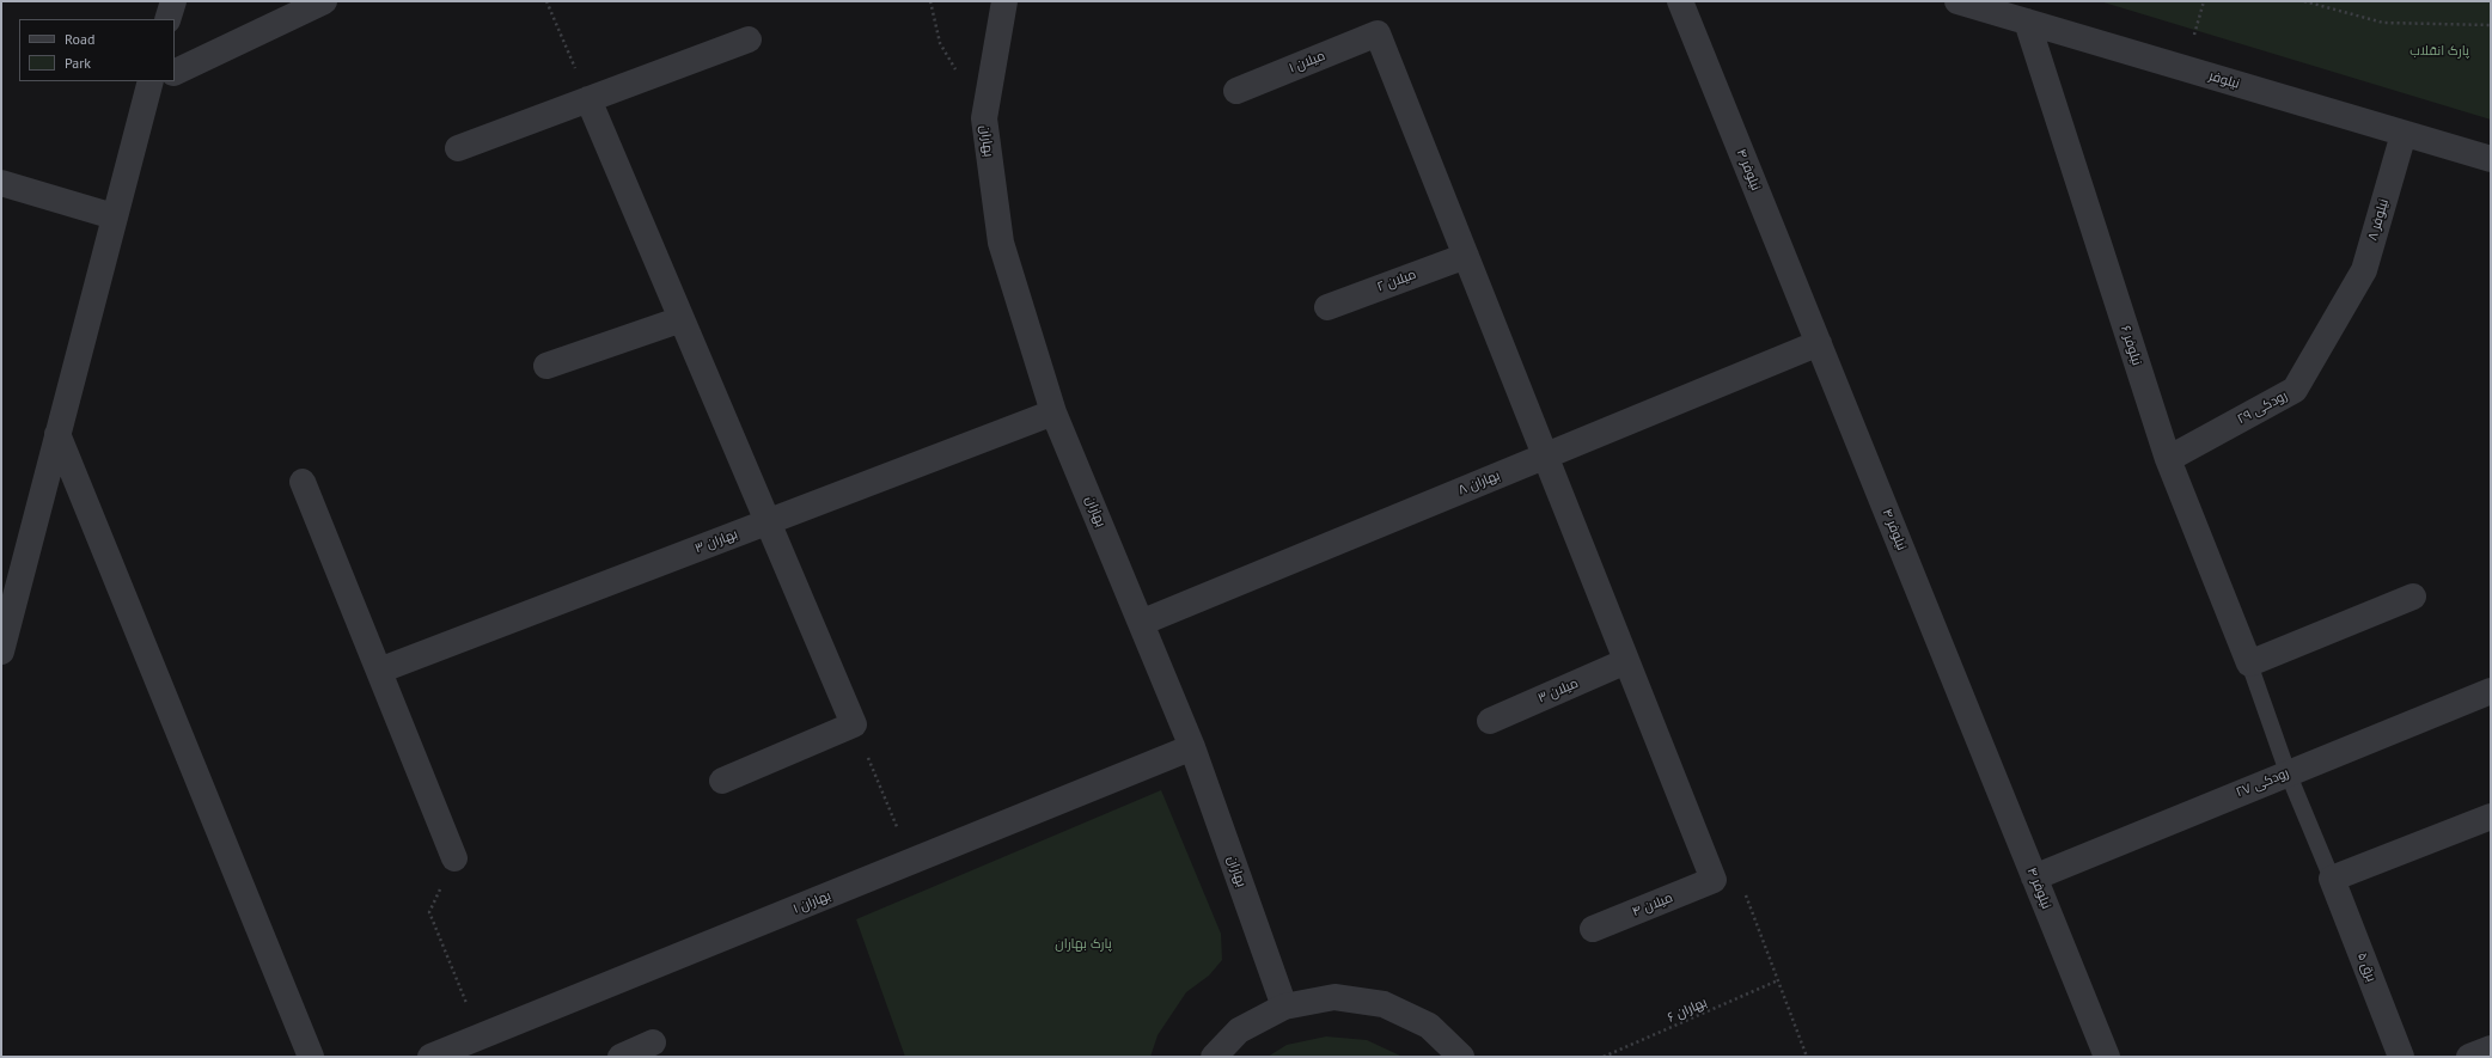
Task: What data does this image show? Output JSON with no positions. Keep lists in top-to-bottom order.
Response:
{
  "streets": {
    "street": [
      "میلان ۱",
      "نیلوفر",
      "بهاران",
      "نیلوفر ۴",
      "نیلوفر ۸",
      "میلان ۲",
      "نیلوفر ۶",
      "رودکی ۲۹",
      "بهاران ۸",
      "بهاران ۳",
      "میلان ۳",
      "رودکی ۲۷",
      "بهاران ۱",
      "میلان ۴",
      "برق ۵"
    ],
    "path": ["بهاران ۶"]
  },
  "crossings": [
    ["میلان ۱", "میلان ۲"],
    ["نیلوفر", "نیلوفر ۸"],
    ["نیلوفر", "نیلوفر ۶"],
    ["بهاران", "بهاران ۸"],
    ["بهاران", "بهاران ۳"],
    ["بهاران", "بهاران ۱"],
    ["نیلوفر ۴", "بهاران ۸"],
    ["نیلوفر ۴", "رودکی ۲۷"],
    ["نیلوفر ۸", "رودکی ۲۹"],
    ["نیلوفر ۶", "رودکی ۲۹"]
  ],
  "parks": ["پارک انقلاب", "پارک بهاران"],
  "legend": ["Road", "Park"]
}
